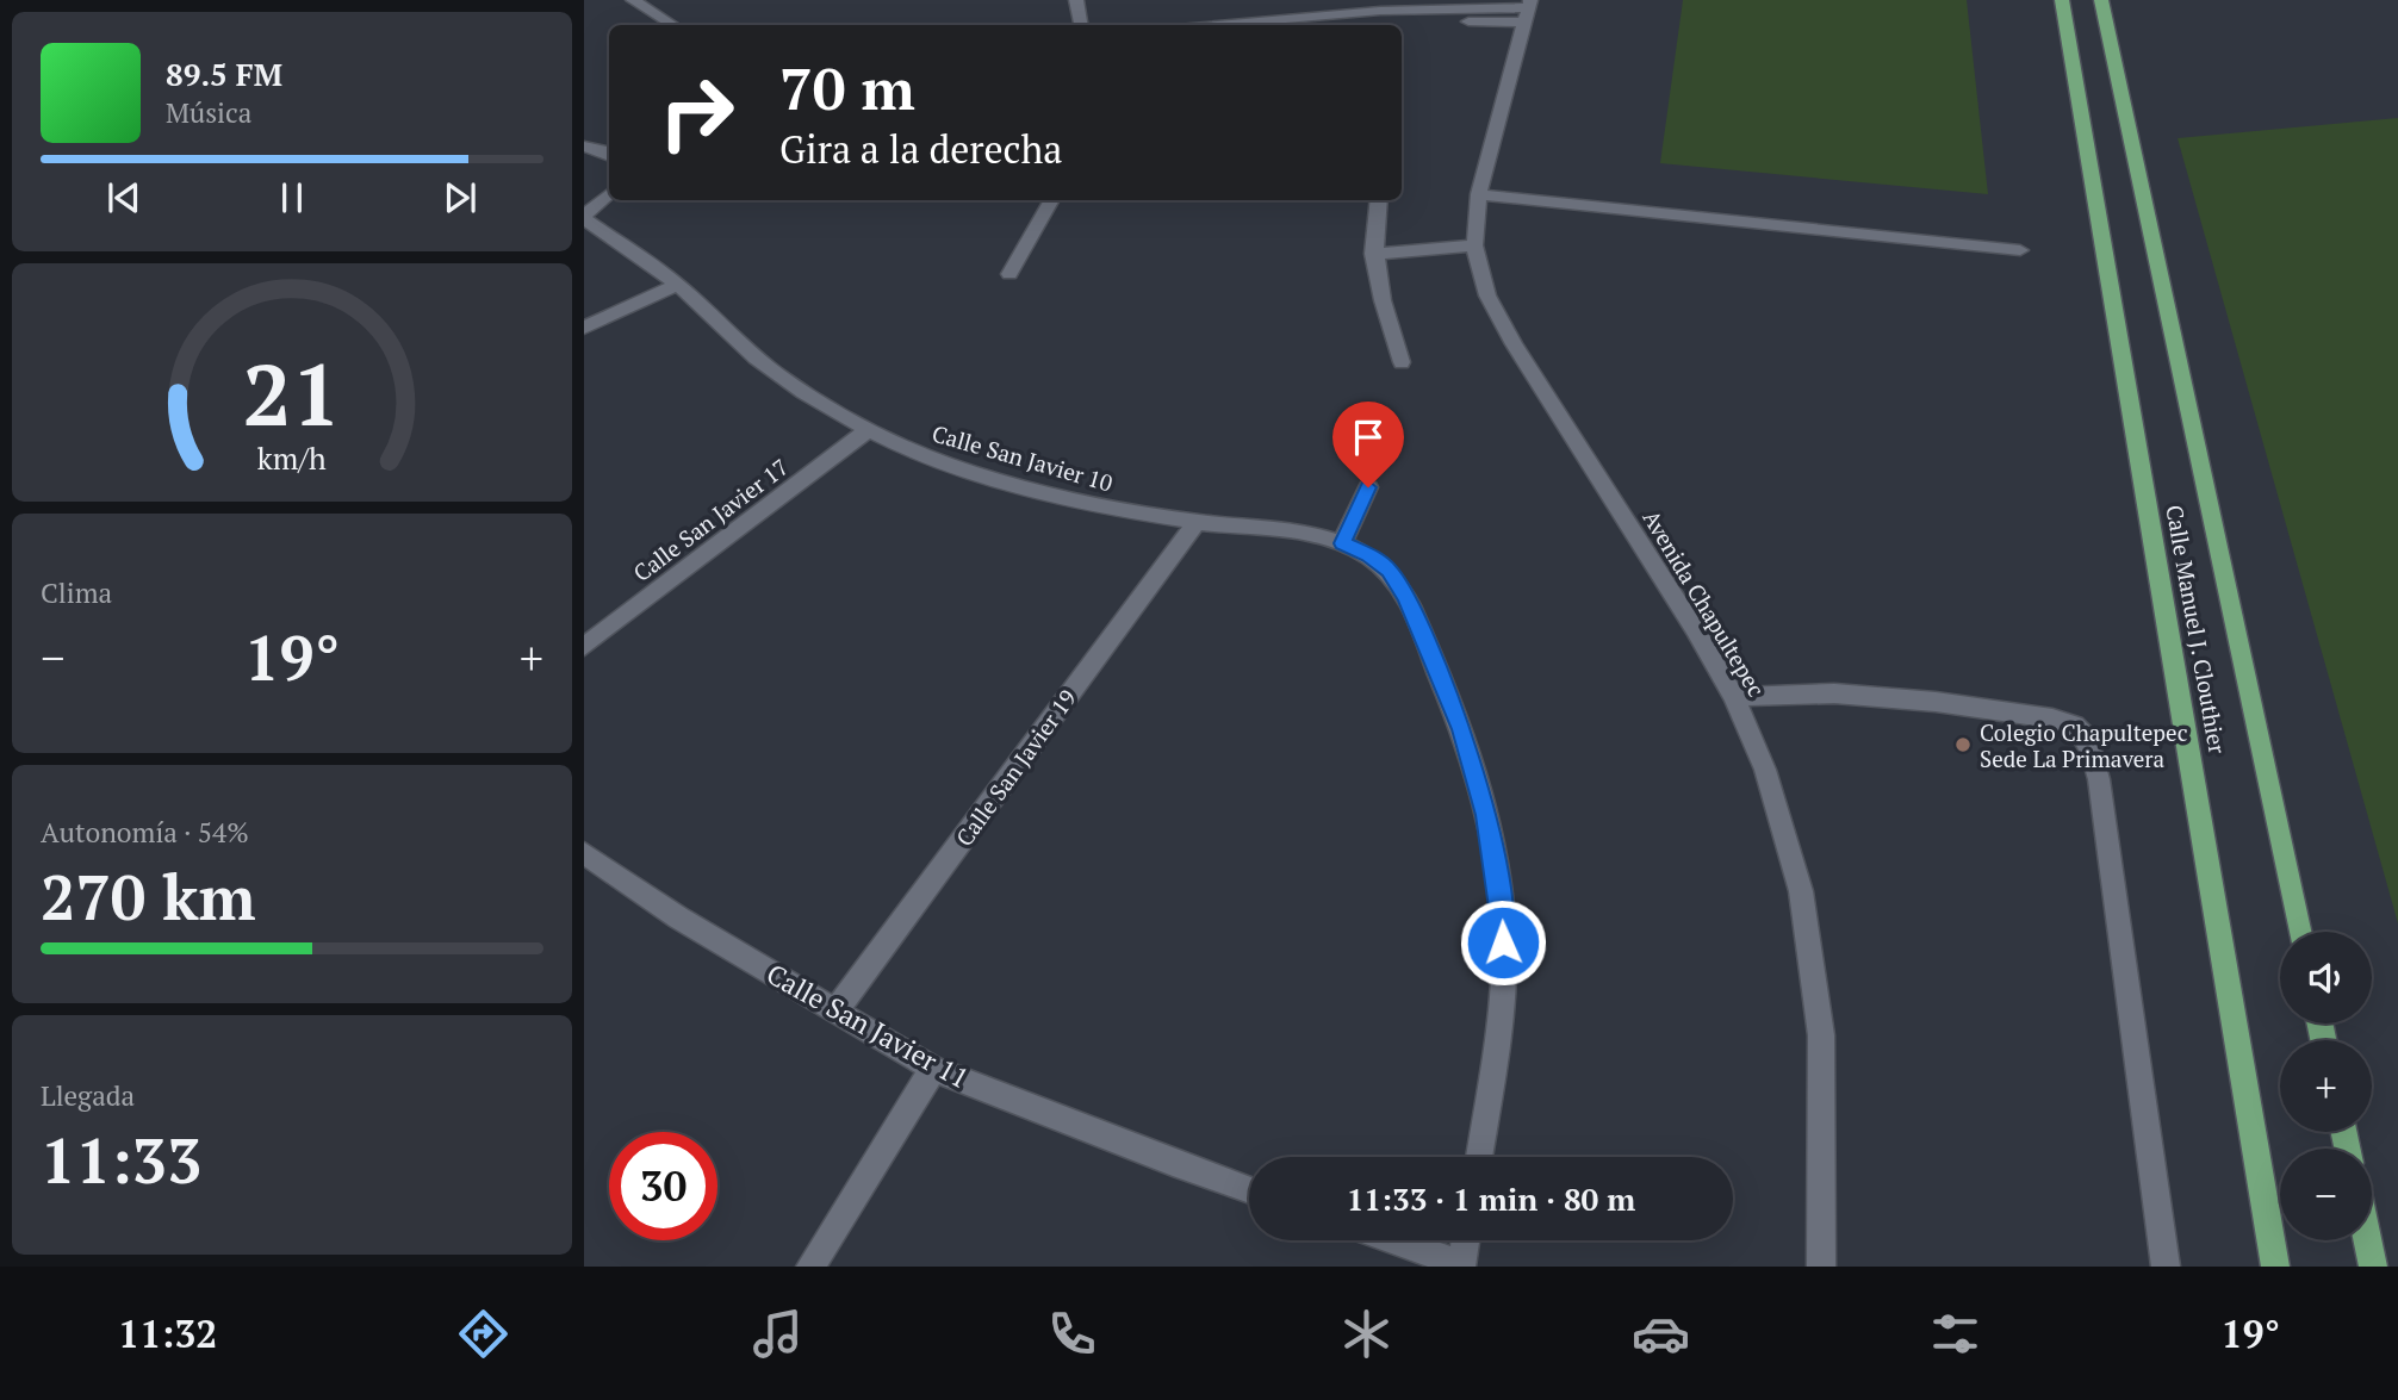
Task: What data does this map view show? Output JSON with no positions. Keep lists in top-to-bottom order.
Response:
{
  "streets": {
    "main road": ["Calle Manuel J. Clouthier"],
    "street": [
      "Calle San Javier 10",
      "Calle San Javier 17",
      "Avenida Chapultepec",
      "Calle San Javier 19",
      "Calle San Javier 11"
    ]
  },
  "crossings": [
    ["Calle San Javier 10", "Calle San Javier 17"],
    ["Calle San Javier 10", "Calle San Javier 19"],
    ["Calle San Javier 19", "Calle San Javier 11"]
  ],
  "places": ["Colegio Chapultepec Sede La Primavera"],
  "page": {
    "turn": ["70 m", "Gira a la derecha"],
    "song": ["89.5 FM", "Música"],
    "tile": [
      "Clima",
      ["Autonomía · 54%", "270 km"],
      ["Llegada", "11:33"]
    ],
    "heat": ["−", "19°", "+"],
    "map_buttons": ["+", "−"],
    "limit": "30",
    "trip": "11:33 · 1 min · 80 m",
    "tabs": ["11:32", "19°"],
    "gauge": ["21", "km/h"]
  }
}
